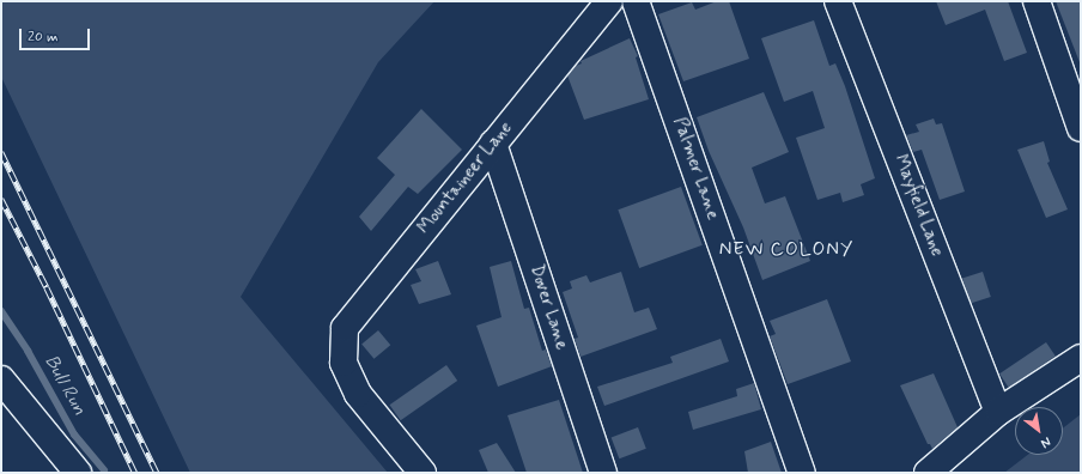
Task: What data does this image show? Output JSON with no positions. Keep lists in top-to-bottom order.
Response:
{
  "streets": {
    "street": [
      "Palmer Lane",
      "Mountaineer Lane",
      "Mayfield Lane",
      "Dover Lane"
    ]
  },
  "crossings": [
    ["Mountaineer Lane", "Dover Lane"]
  ],
  "districts": ["NEW COLONY"],
  "water": ["Bull Run"],
  "scale_bar": "20 m",
  "north": "bottom right"
}
